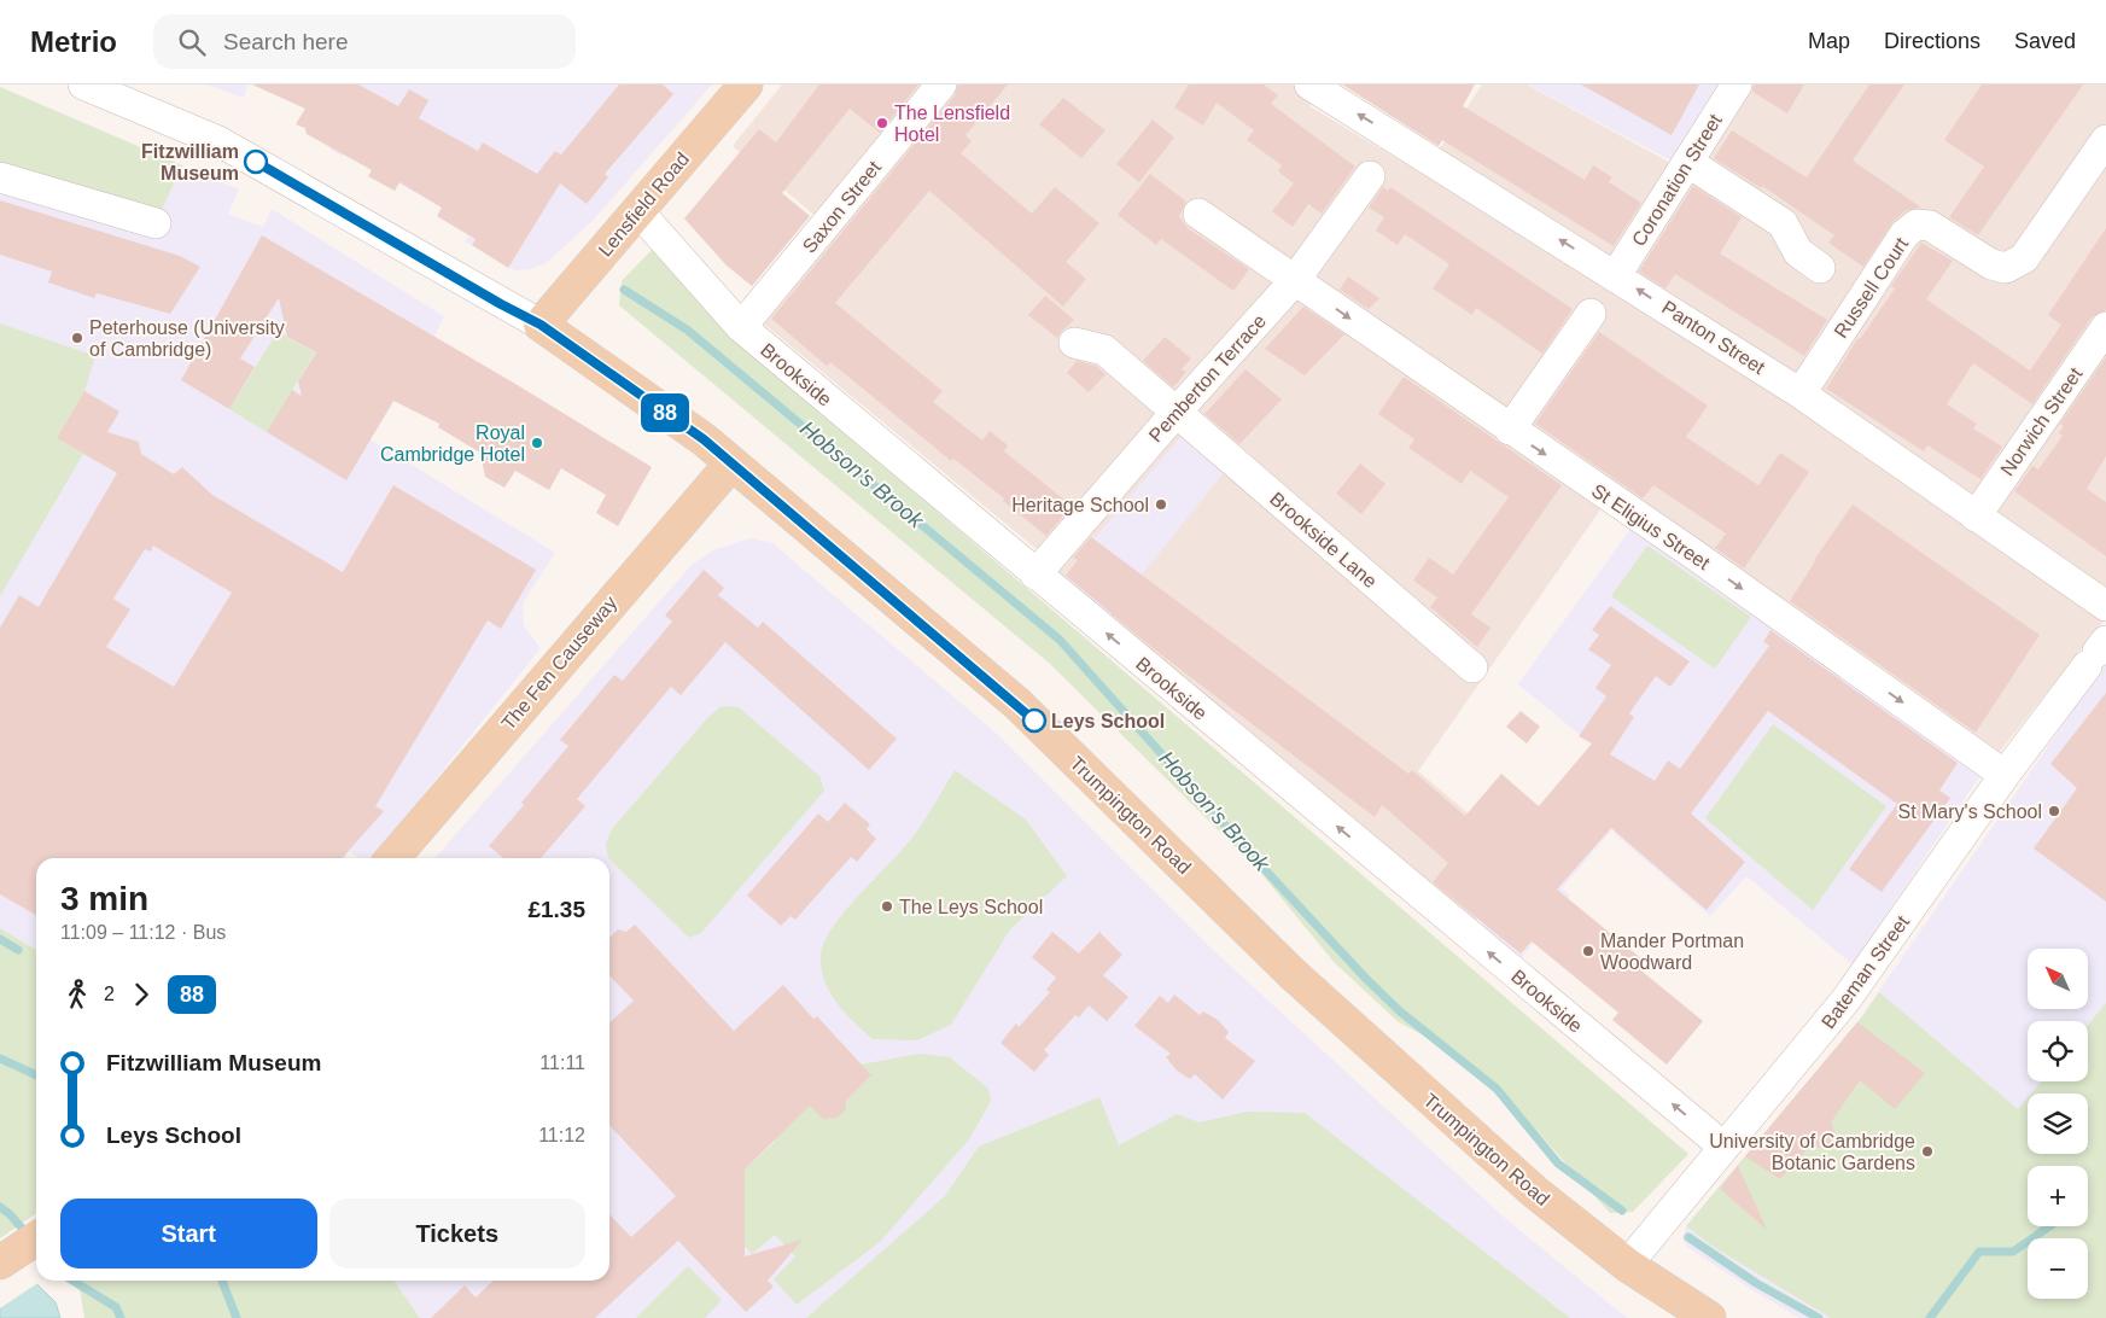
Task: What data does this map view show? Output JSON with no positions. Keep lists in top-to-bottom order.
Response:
{
  "streets": {
    "main road": ["Lensfield Road", "The Fen Causeway", "Trumpington Road"],
    "street": [
      "Coronation Street",
      "Saxon Street",
      "Russell Court",
      "Panton Street",
      "Brookside",
      "Pemberton Terrace",
      "Norwich Street",
      "St Eligius Street",
      "Brookside Lane",
      "Bateman Street"
    ]
  },
  "crossings": [
    ["Coronation Street", "Panton Street"],
    ["Lensfield Road", "Brookside"],
    ["Lensfield Road", "Trumpington Road"],
    ["Saxon Street", "Brookside"],
    ["Russell Court", "Panton Street"],
    ["Panton Street", "Norwich Street"],
    ["Brookside", "Pemberton Terrace"],
    ["Brookside", "Bateman Street"],
    ["Pemberton Terrace", "St Eligius Street"],
    ["Pemberton Terrace", "Brookside Lane"],
    ["St Eligius Street", "Bateman Street"],
    ["The Fen Causeway", "Trumpington Road"],
    ["Trumpington Road", "Bateman Street"]
  ],
  "one_way": ["Brookside", "St Eligius Street"],
  "water": ["Hobson's Brook"],
  "places": [
    "The Lensfield Hotel",
    "Fitzwilliam Museum",
    "Peterhouse (University of Cambridge)",
    "Royal Cambridge Hotel",
    "Heritage School",
    "Leys School",
    "St Mary's School",
    "The Leys School",
    "Mander Portman Woodward",
    "University of Cambridge Botanic Gardens"
  ],
  "lines": ["bus line 88"],
  "north": "top left",
  "page": {
    "header": "Metrio",
    "search": "Search here",
    "nav": ["Map", "Directions", "Saved"],
    "on_map": "88",
    "heading": ["3 min", "11:09 – 11:12 · Bus", "£1.35"],
    "map_buttons": ["+", "−"],
    "legs": ["2", "88"],
    "list": [
      {
        "name": "Fitzwilliam Museum",
        "value": "11:11"
      },
      {
        "name": "Leys School",
        "value": "11:12"
      }
    ],
    "buttons": ["Start", "Tickets"]
  }
}
